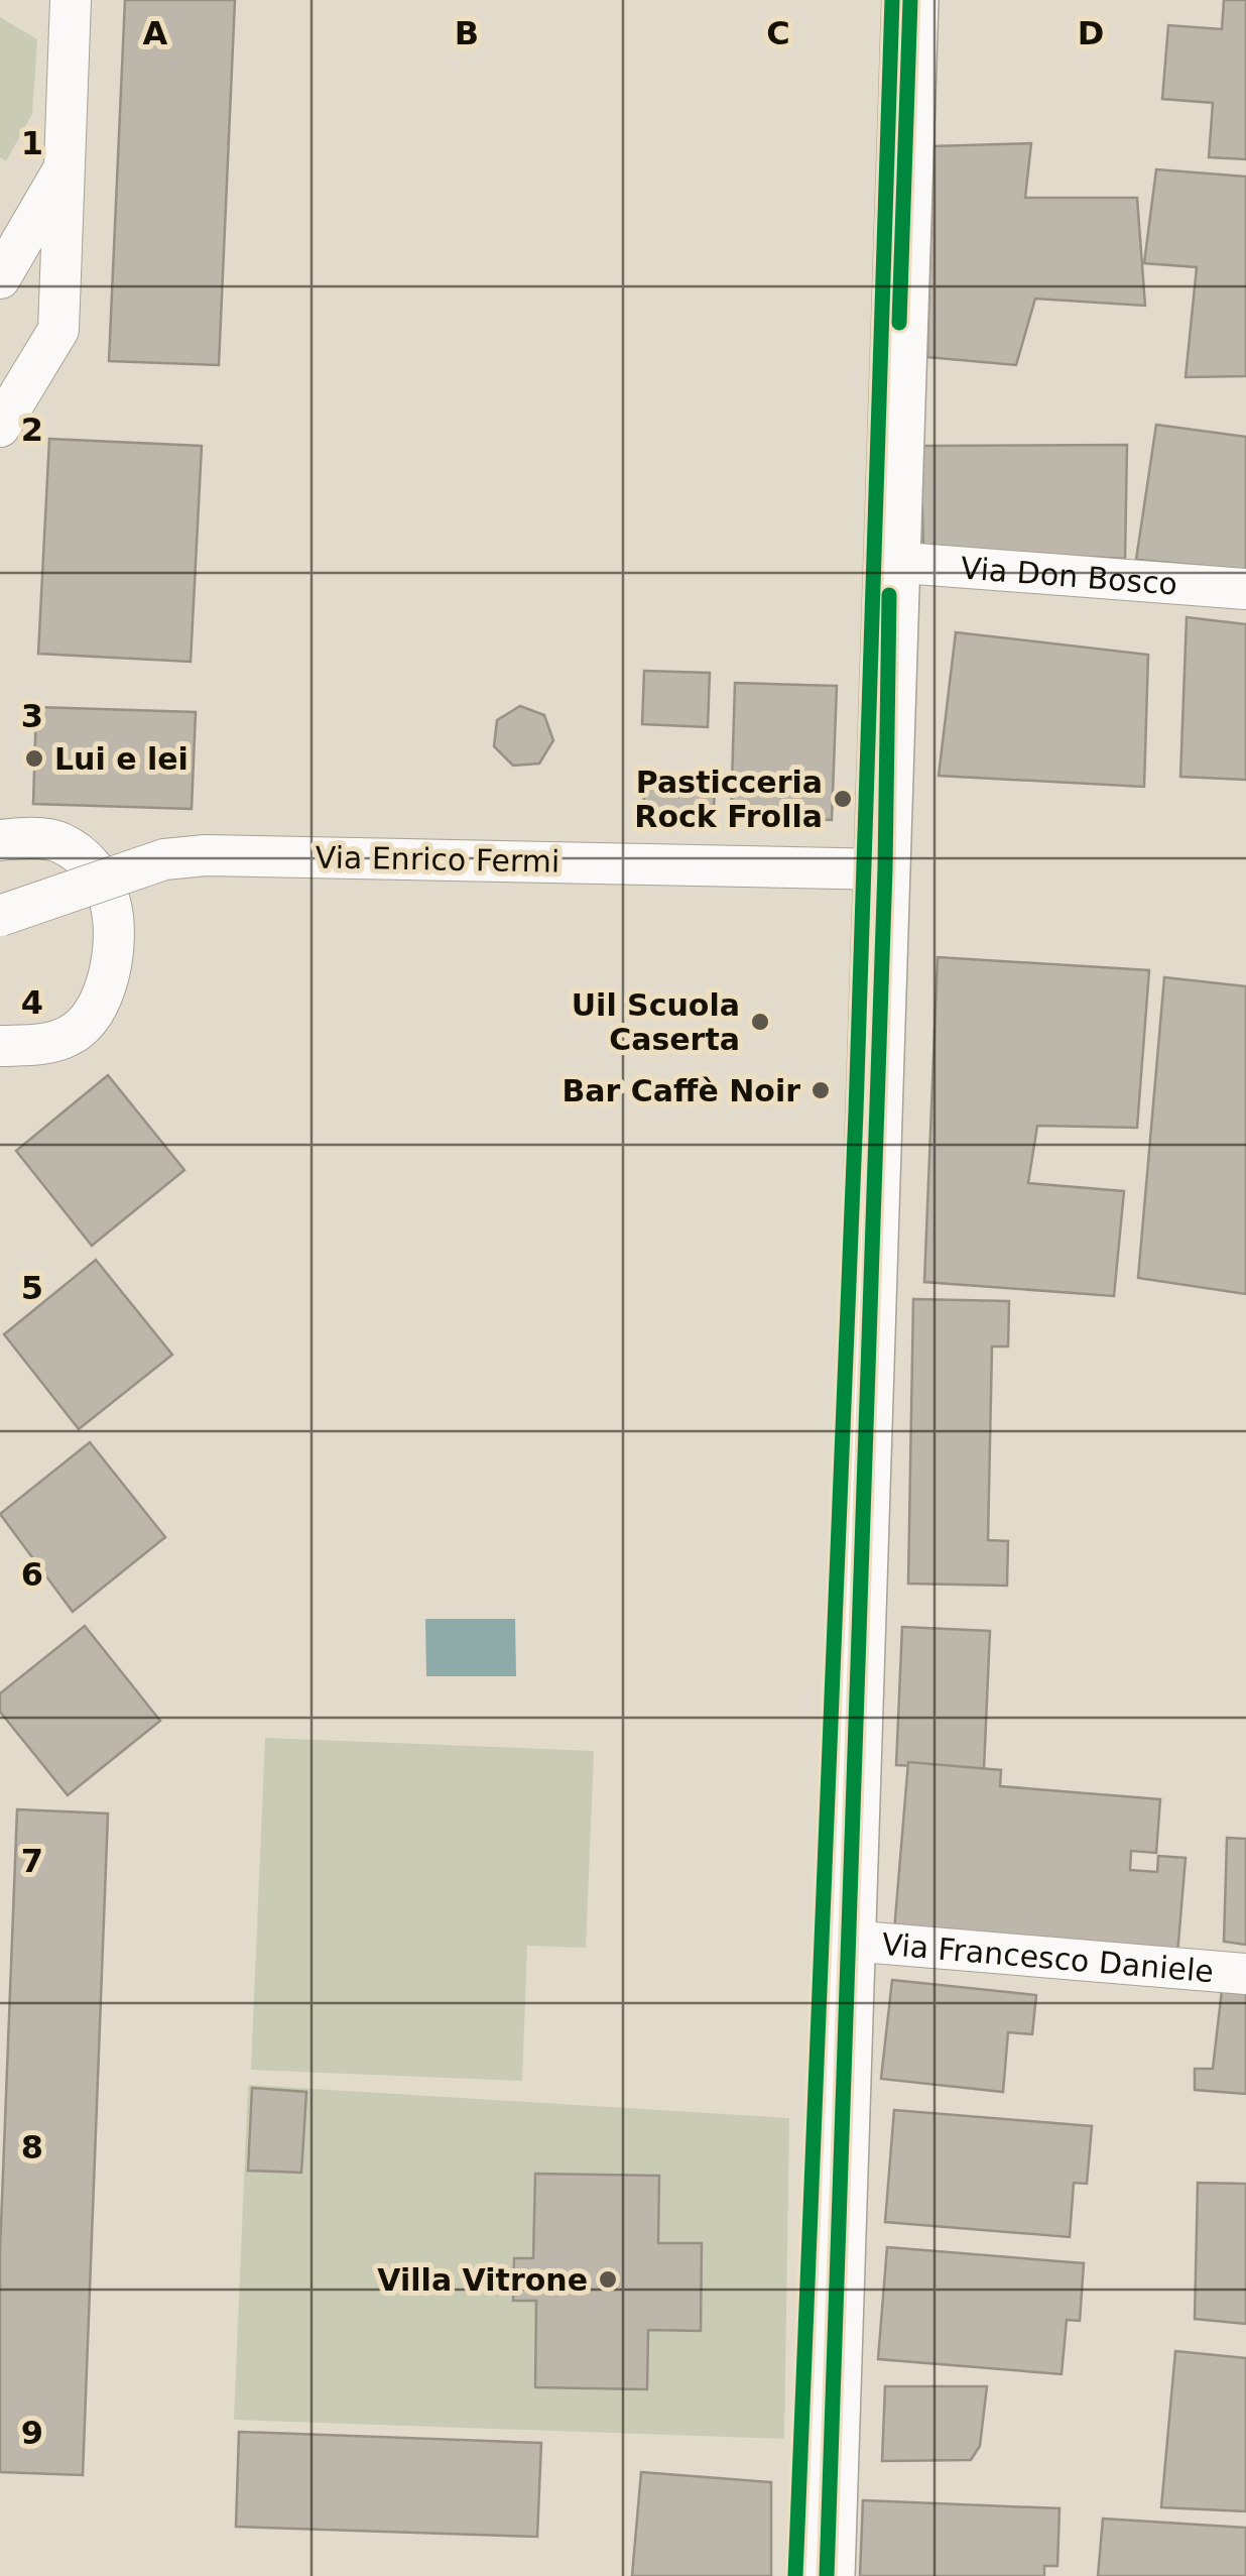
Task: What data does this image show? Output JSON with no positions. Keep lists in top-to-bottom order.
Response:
{
  "streets": {
    "street": ["Via Don Bosco", "Via Enrico Fermi", "Via Francesco Daniele"]
  },
  "places": [
    "Lui e lei",
    "Pasticceria Rock Frolla",
    "Uil Scuola Caserta",
    "Bar Caffè Noir",
    "Villa Vitrone"
  ],
  "grid": {
    "columns": [
      "A",
      "B",
      "C",
      "D"
    ],
    "rows": [
      "1",
      "2",
      "3",
      "4",
      "5",
      "6",
      "7",
      "8",
      "9"
    ]
  }
}
